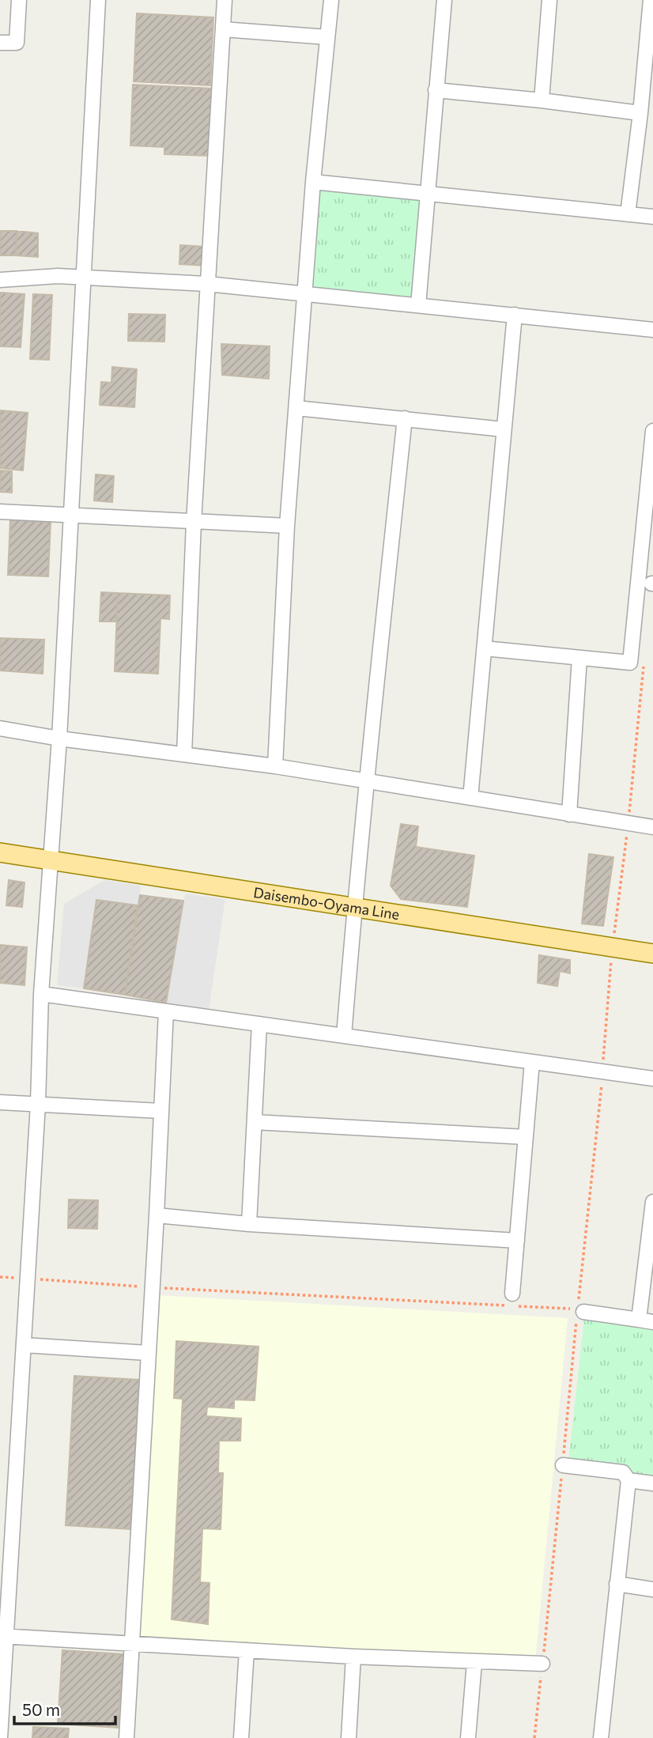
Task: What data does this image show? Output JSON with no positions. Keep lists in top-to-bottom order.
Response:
{
  "streets": {
    "main road": ["Daisembo-Oyama Line"]
  },
  "scale_bar": "50 m"
}
